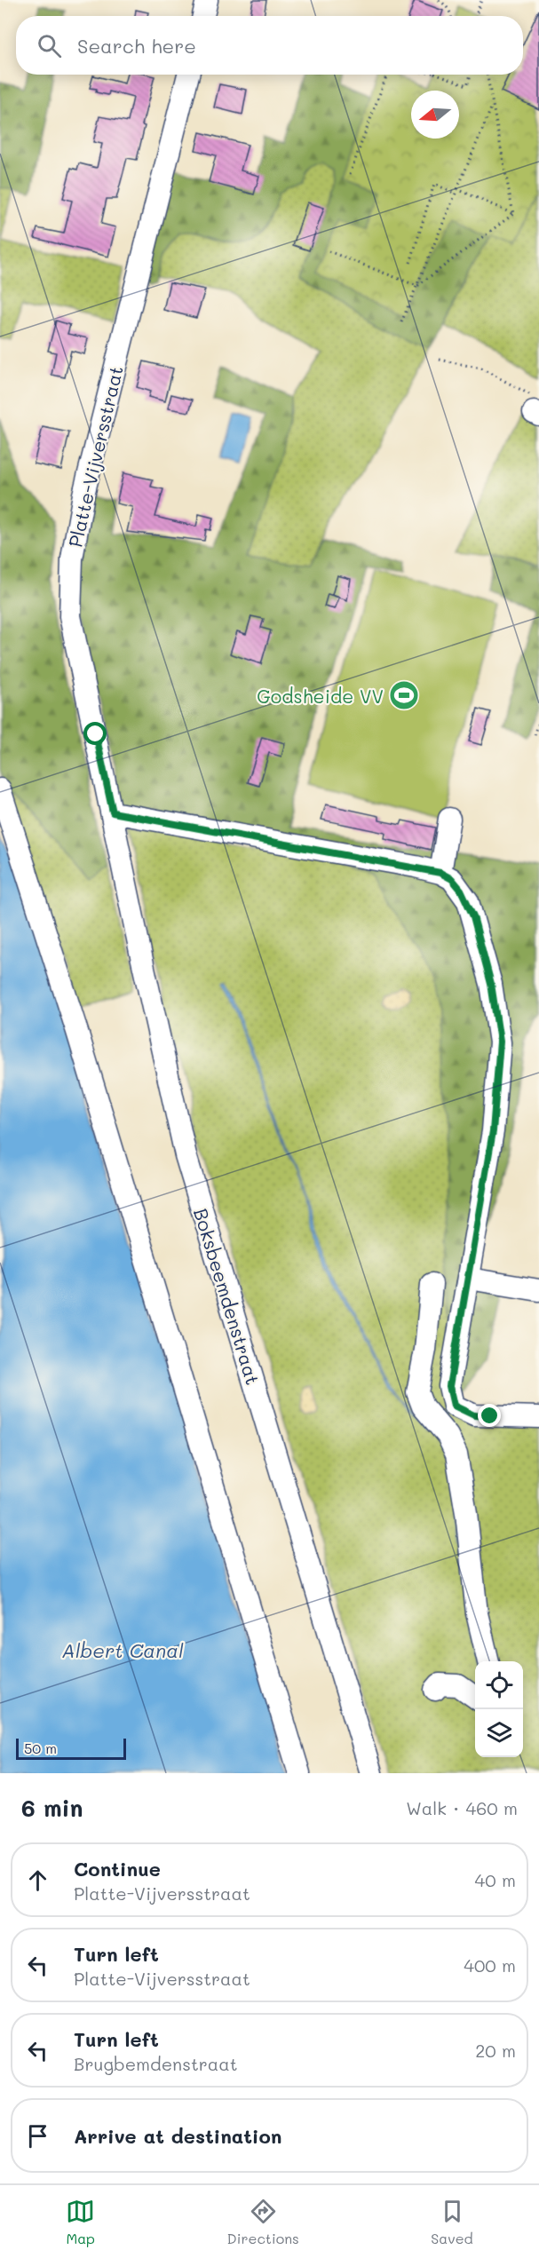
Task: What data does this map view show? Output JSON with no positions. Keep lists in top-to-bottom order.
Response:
{
  "streets": {
    "street": ["Platte-Vijversstraat", "Boksbeemdenstraat"]
  },
  "crossings": [
    ["Platte-Vijversstraat", "Boksbeemdenstraat"]
  ],
  "water": ["Albert Canal"],
  "places": {
    "sports": ["Godsheide VV"]
  },
  "scale_bar": "50 m",
  "north": "left",
  "page": {
    "search": "Search here",
    "scale": "50 m",
    "heading": ["6 min", "Walk · 460 m"],
    "list": [
      ["Continue", "Platte-Vijversstraat", "40 m"],
      ["Turn left", "Platte-Vijversstraat", "400 m"],
      ["Turn left", "Brugbemdenstraat", "20 m"],
      "Arrive at destination"
    ],
    "nav": ["Map", "Directions", "Saved"]
  }
}
